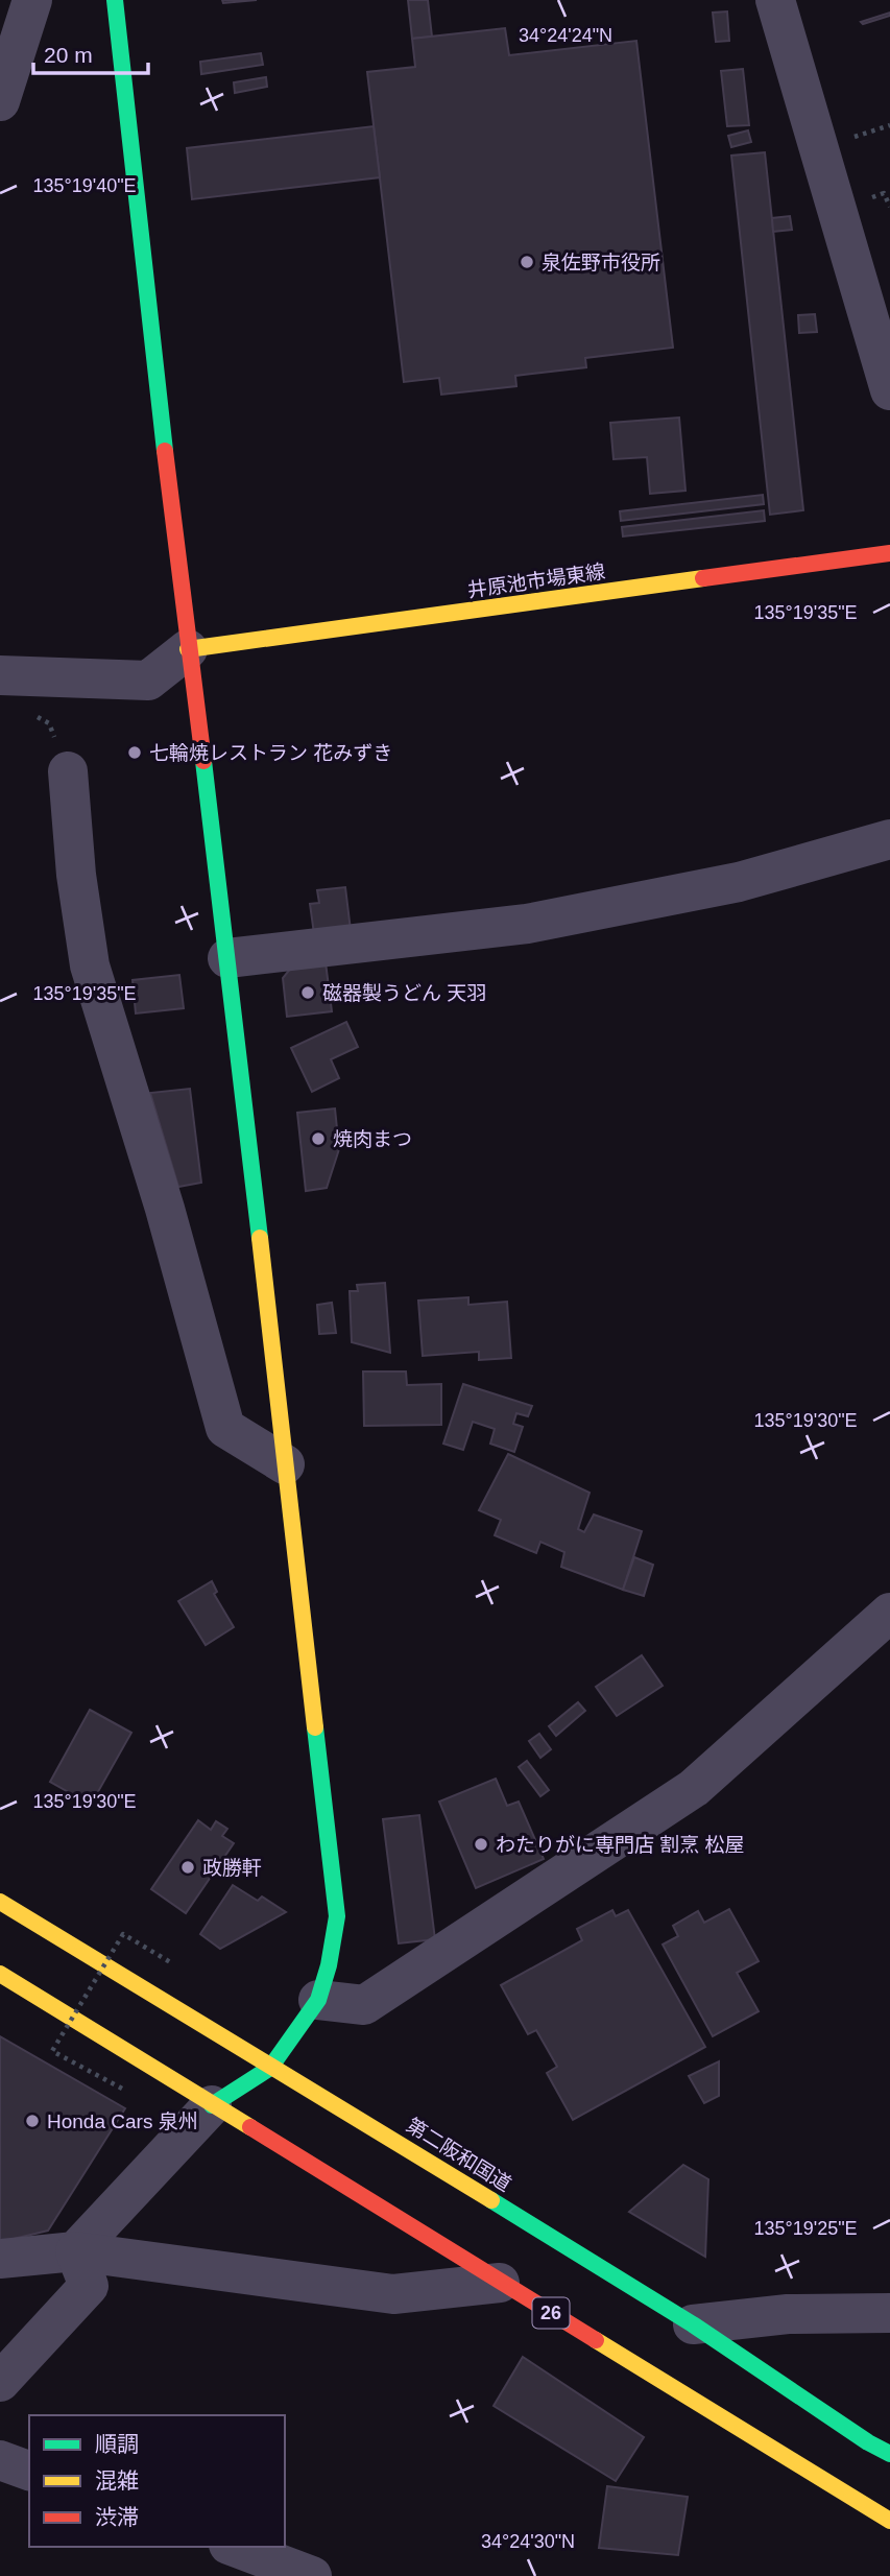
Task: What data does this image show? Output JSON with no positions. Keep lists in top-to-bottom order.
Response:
{
  "streets": {
    "main road": ["井原池市場東線", "第二阪和国道", "26"]
  },
  "places": [
    "泉佐野市役所",
    "七輪焼レストラン 花みずき",
    "磁器製うどん 天羽",
    "焼肉まつ",
    "わたりがに専門店 割烹 松屋",
    "政勝軒",
    "Honda Cars 泉州"
  ],
  "legend": ["順調", "混雑", "渋滞"],
  "scale_bar": "20 m",
  "coordinates": [
    "34°24'24\"N",
    "135°19'40\"E",
    "135°19'35\"E",
    "135°19'30\"E",
    "135°19'25\"E",
    "34°24'30\"N"
  ]
}
